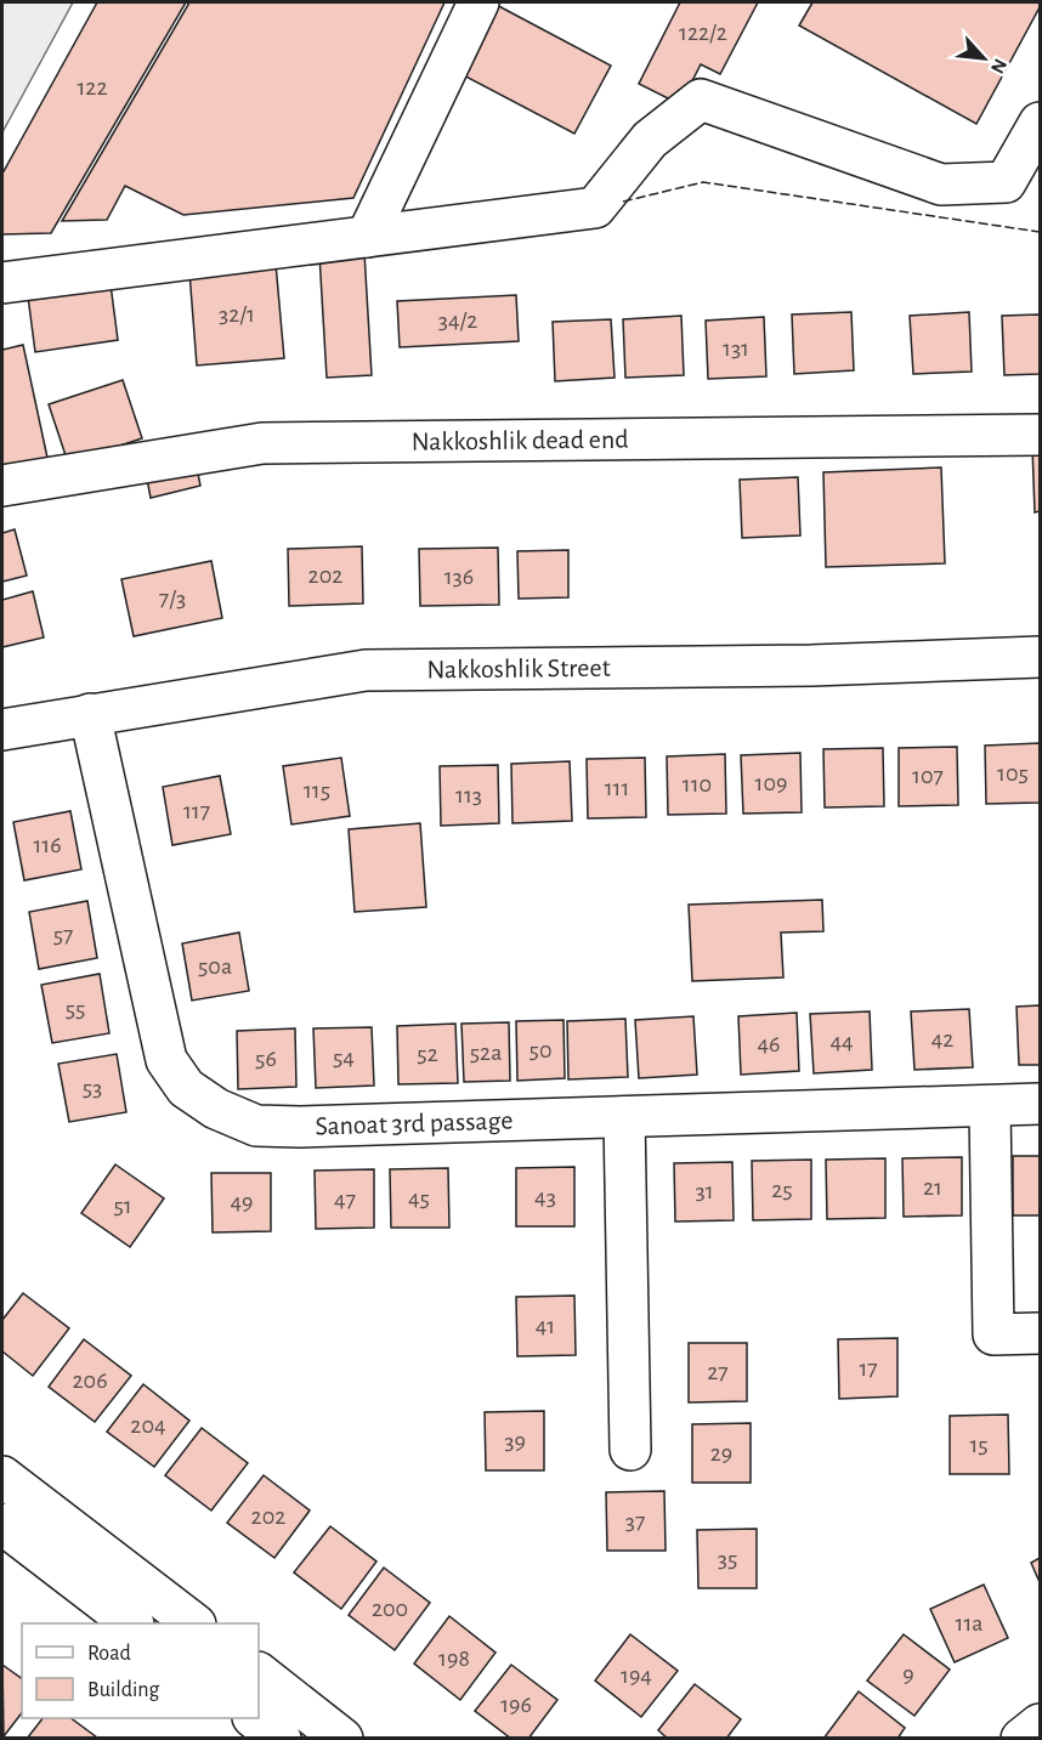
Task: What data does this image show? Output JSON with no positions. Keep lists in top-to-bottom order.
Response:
{
  "streets": {
    "street": ["Nakkoshlik dead end", "Nakkoshlik Street", "Sanoat 3rd passage"]
  },
  "crossings": [
    ["Nakkoshlik Street", "Sanoat 3rd passage"]
  ],
  "house_numbers": [
    "122/2",
    "122",
    "32/1",
    "34/2",
    "131",
    "202",
    "136",
    "7/3",
    "105",
    "107",
    "109",
    "110",
    "111",
    "115",
    "113",
    "117",
    "116",
    "57",
    "50а",
    "55",
    "42",
    "44",
    "46",
    "50",
    "52а",
    "52",
    "54",
    "56",
    "53",
    "21",
    "25",
    "31",
    "43",
    "45",
    "47",
    "49",
    "51",
    "41",
    "17",
    "27",
    "206",
    "204",
    "39",
    "15",
    "29",
    "202",
    "37",
    "35",
    "200",
    "11а",
    "198",
    "9",
    "194",
    "196"
  ],
  "legend": ["Road", "Building"],
  "north": "bottom right"
}
